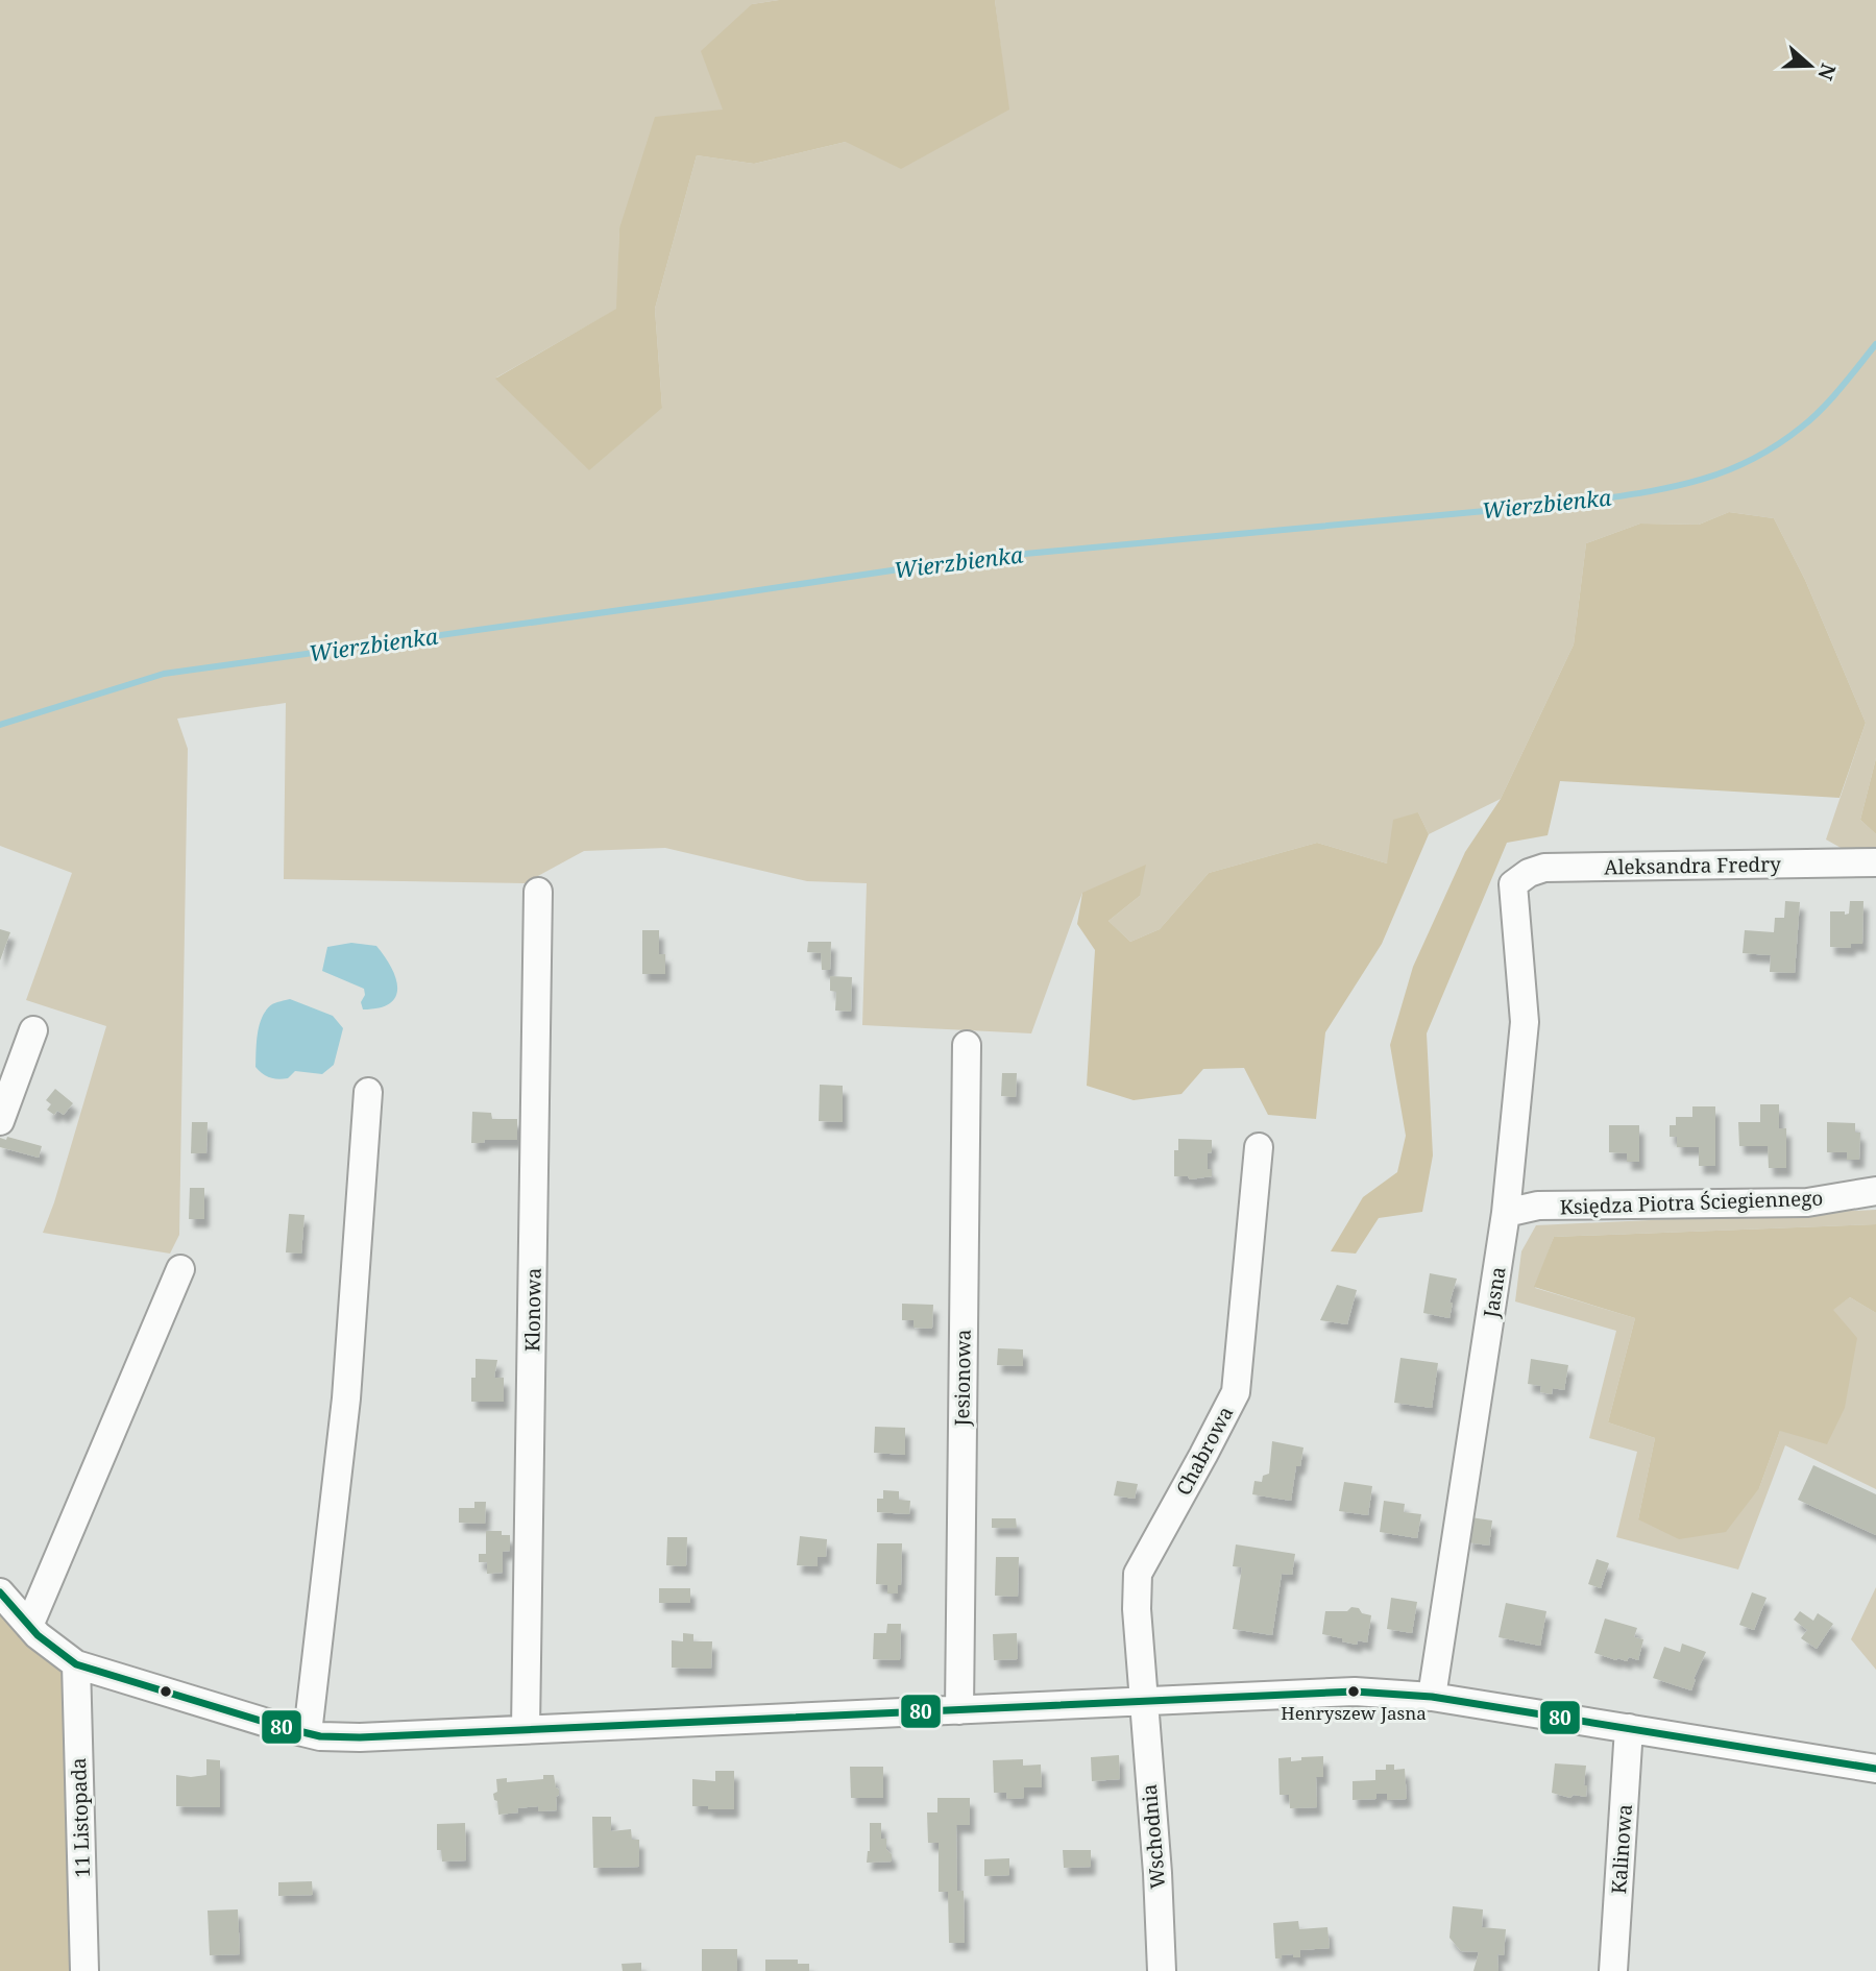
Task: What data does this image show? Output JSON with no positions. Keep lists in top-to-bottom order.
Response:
{
  "streets": {
    "street": [
      "Aleksandra Fredry",
      "Księdza Piotra Ściegiennego",
      "Jasna",
      "Klonowa",
      "Jesionowa",
      "Chabrowa",
      "11 Listopada",
      "Wschodnia",
      "Kalinowa"
    ]
  },
  "crossings": [
    ["Aleksandra Fredry", "Jasna"],
    ["Księdza Piotra Ściegiennego", "Jasna"],
    ["Chabrowa", "Wschodnia"]
  ],
  "water": ["Wierzbienka"],
  "places": ["Henryszew Jasna"],
  "lines": ["transit line 80"],
  "north": "right"
}
